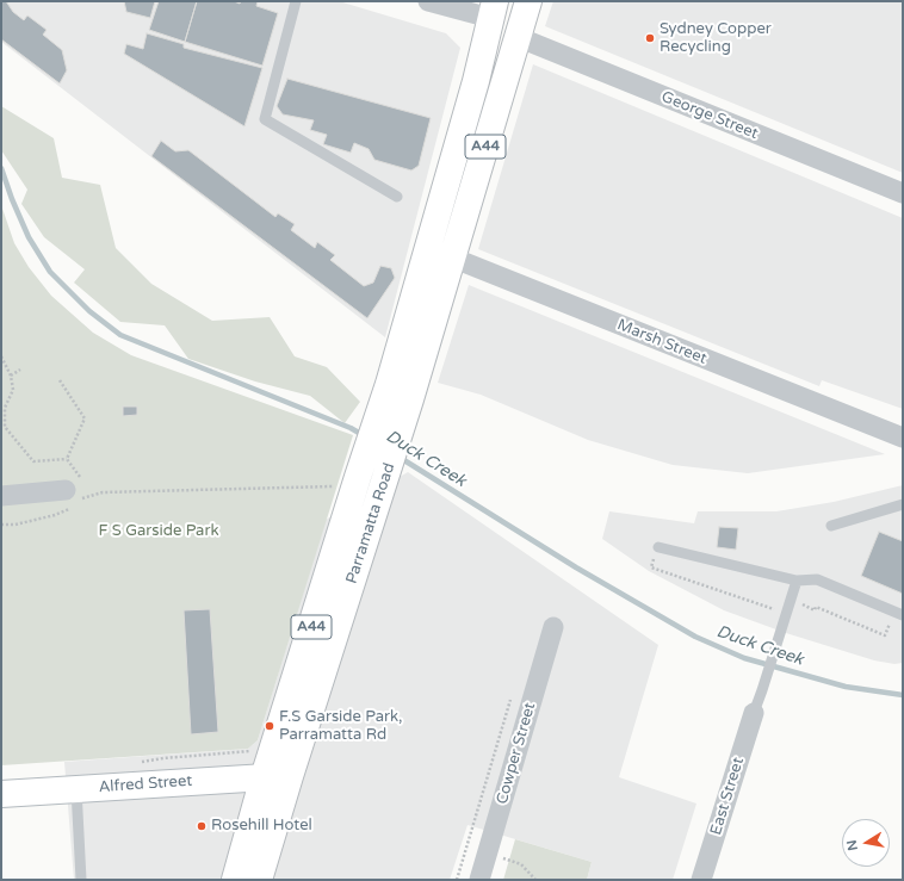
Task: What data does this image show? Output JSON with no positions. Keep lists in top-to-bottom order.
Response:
{
  "streets": {
    "main road": ["A44", "Parramatta Road", "Alfred Street"],
    "street": [
      "George Street",
      "Marsh Street",
      "Cowper Street",
      "East Street"
    ]
  },
  "crossings": [
    ["George Street", "Parramatta Road"],
    ["Marsh Street", "Parramatta Road"],
    ["Parramatta Road", "Alfred Street"]
  ],
  "water": ["Duck Creek"],
  "parks": ["F S Garside Park"],
  "places": ["Sydney Copper Recycling", "F.S Garside Park, Parramatta Rd", "Rosehill Hotel"],
  "north": "left"
}
